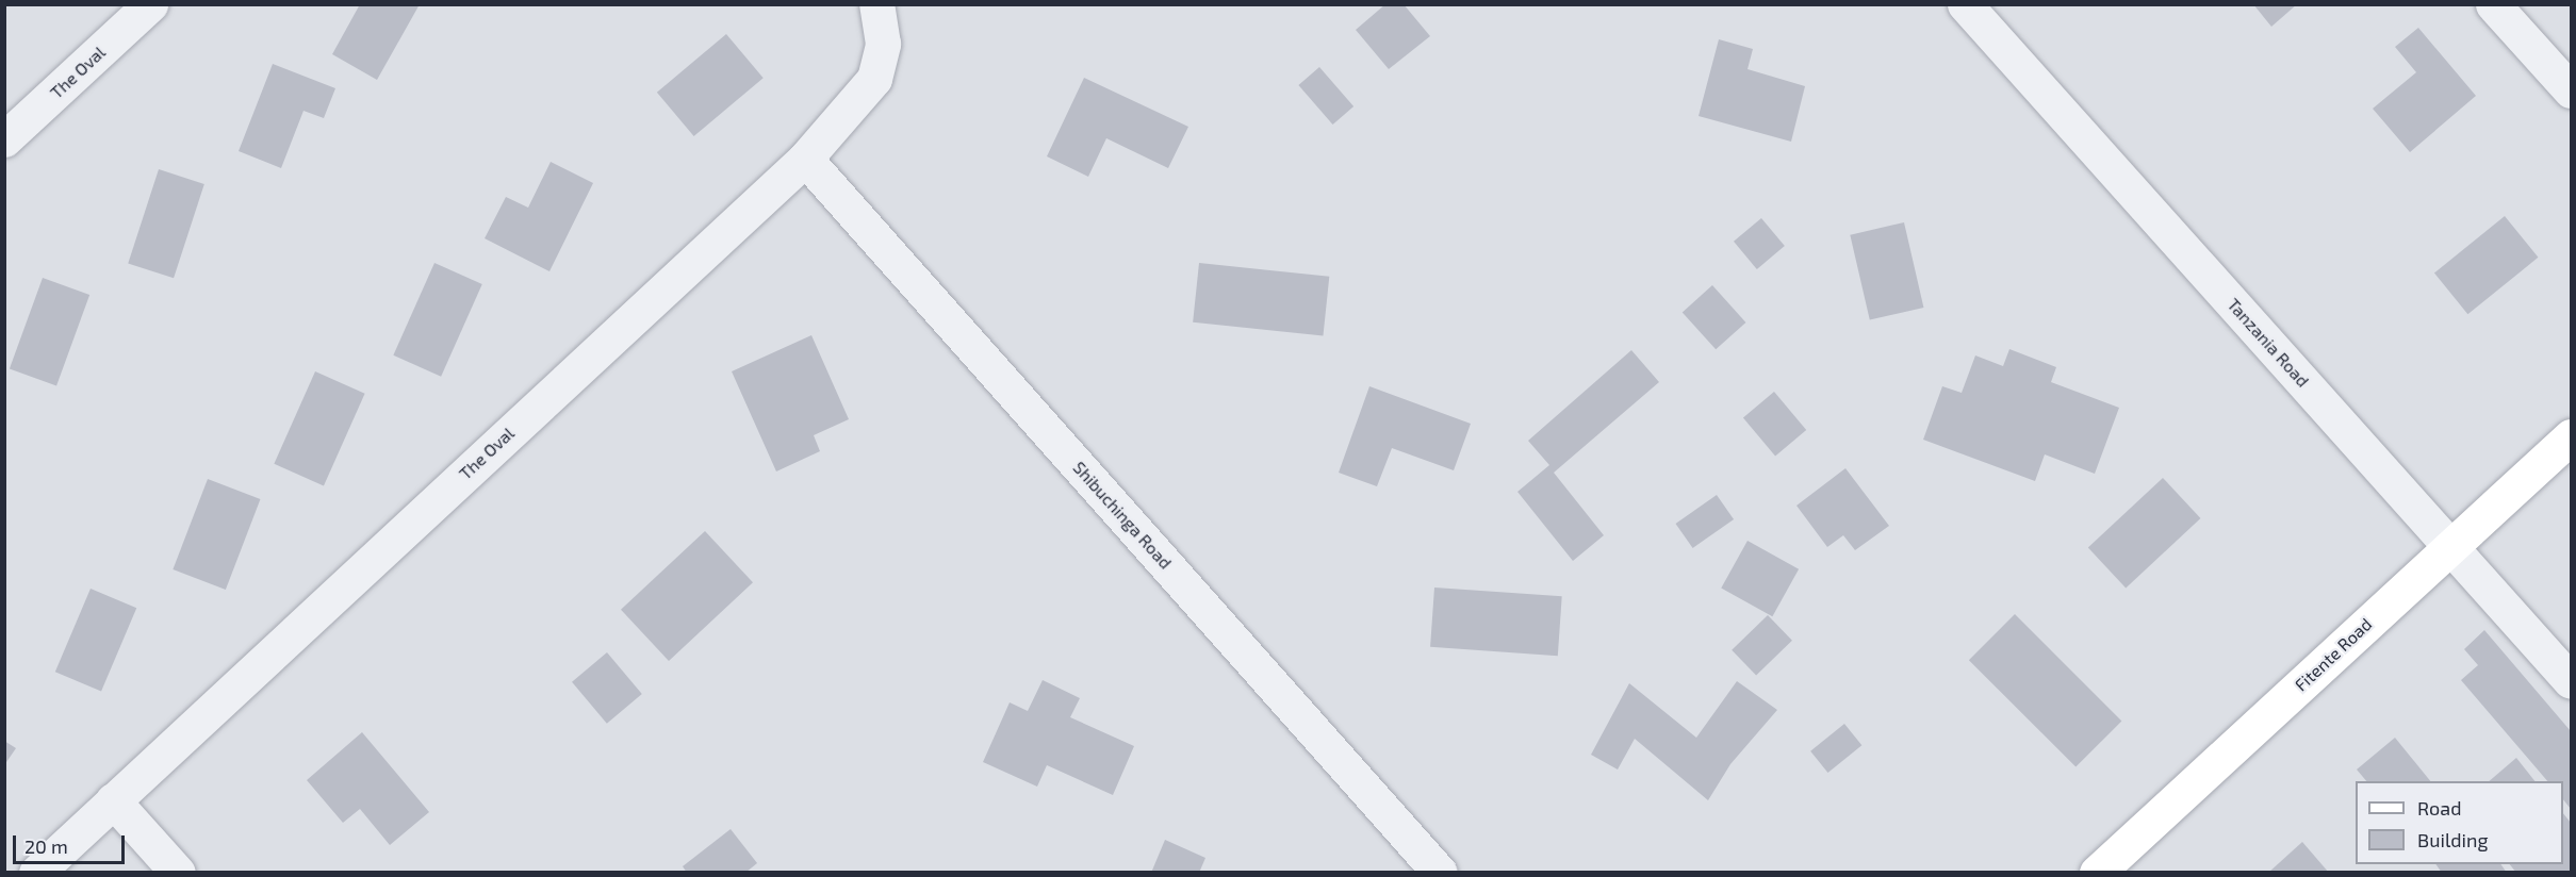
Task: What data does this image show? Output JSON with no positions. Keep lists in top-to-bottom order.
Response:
{
  "streets": {
    "main road": ["Fitente Road"],
    "street": ["The Oval", "Tanzania Road", "Shibuchinga Road"]
  },
  "crossings": [
    ["The Oval", "Shibuchinga Road"],
    ["Tanzania Road", "Fitente Road"]
  ],
  "legend": ["Road", "Building"],
  "scale_bar": "20 m"
}
